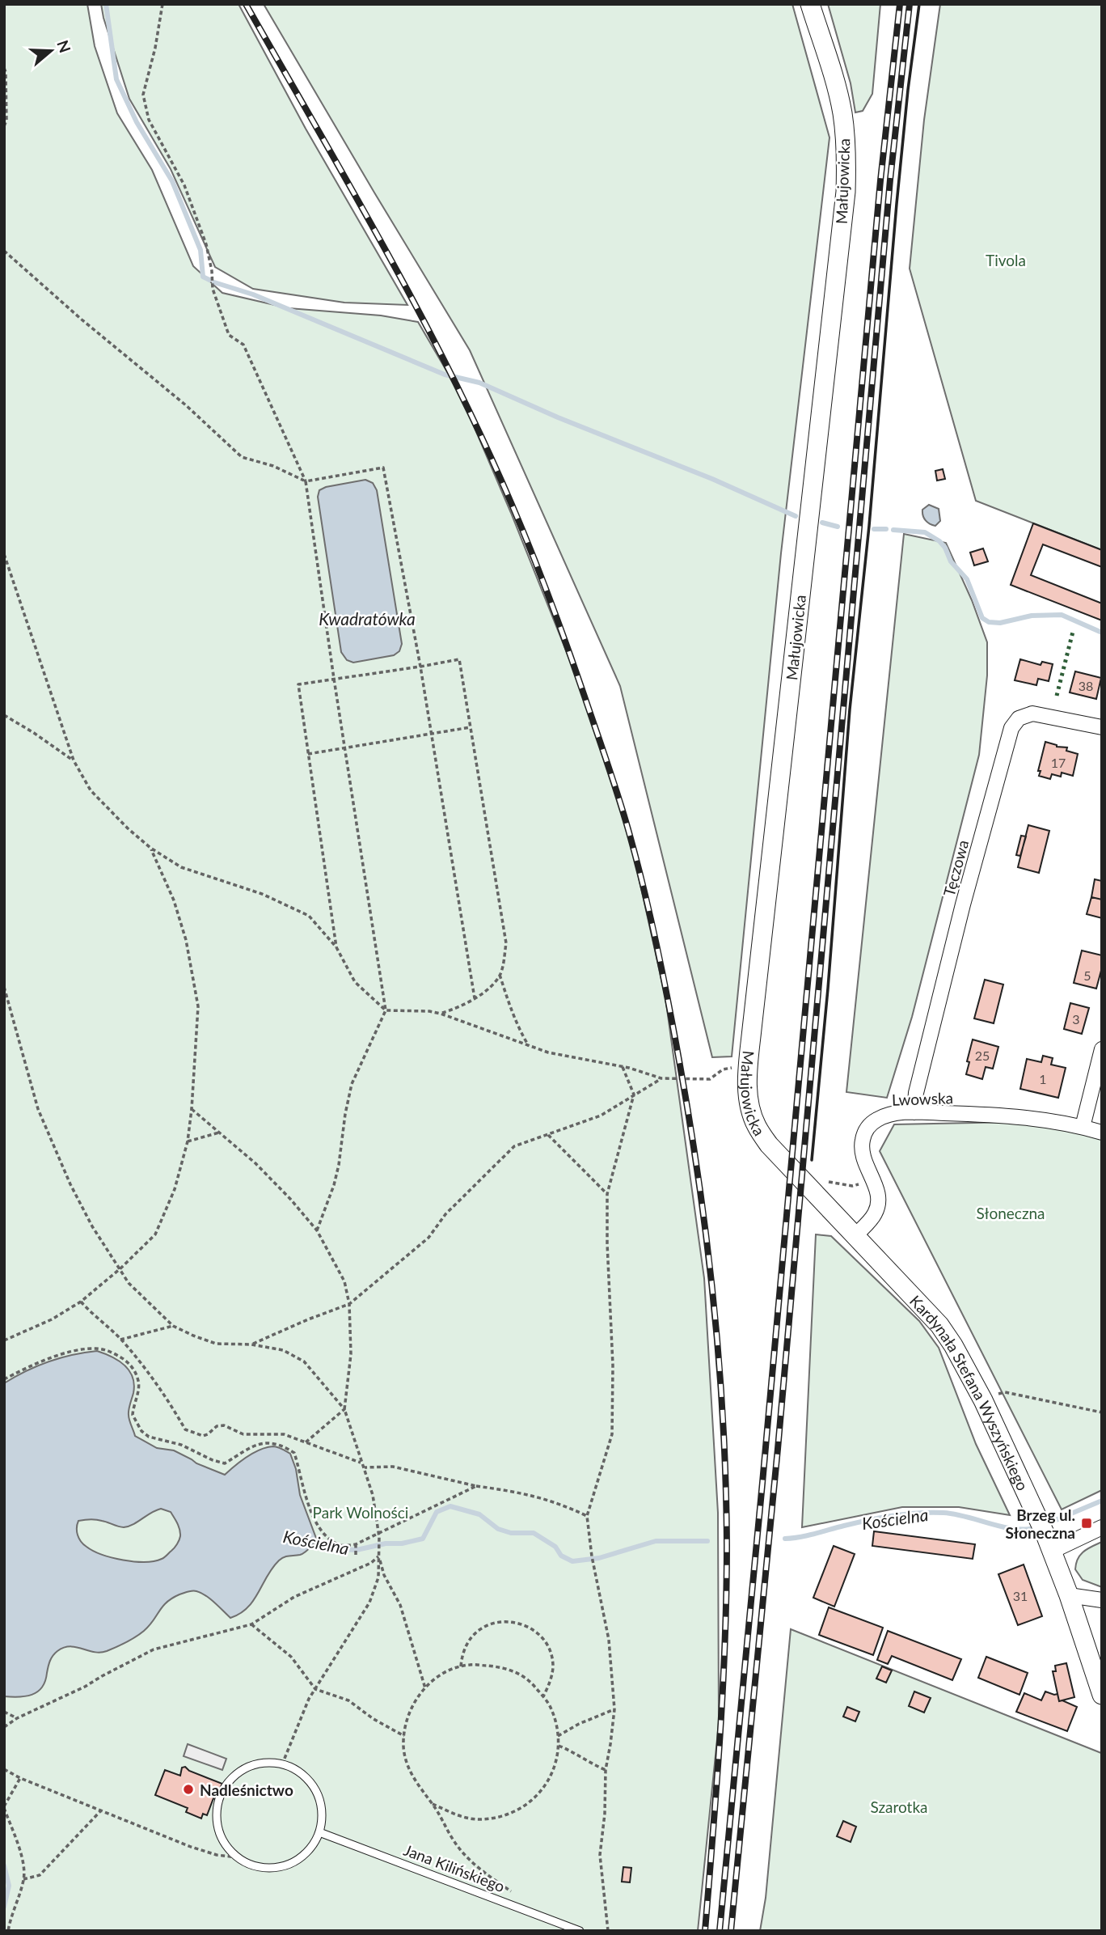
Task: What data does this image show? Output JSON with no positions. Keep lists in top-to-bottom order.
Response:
{
  "streets": {
    "street": [
      "Małujowicka",
      "Tęczowa",
      "Lwowska",
      "Kardynała Stefana Wyszyńskiego"
    ],
    "lane": ["Jana Kilińskiego"]
  },
  "crossings": [
    ["Małujowicka", "Lwowska"],
    ["Małujowicka", "Kardynała Stefana Wyszyńskiego"],
    ["Tęczowa", "Lwowska"],
    ["Lwowska", "Kardynała Stefana Wyszyńskiego"]
  ],
  "water": ["Kwadratówka", "Kościelna"],
  "parks": [
    "Tivola",
    "Słoneczna",
    "Park Wolności",
    "Szarotka"
  ],
  "places": {
    "transit": ["Brzeg ul. Słoneczna"],
    "other": ["Nadleśnictwo"]
  },
  "house_numbers": [
    "38",
    "17",
    "5",
    "3",
    "25",
    "1",
    "31"
  ],
  "north": "right"
}
